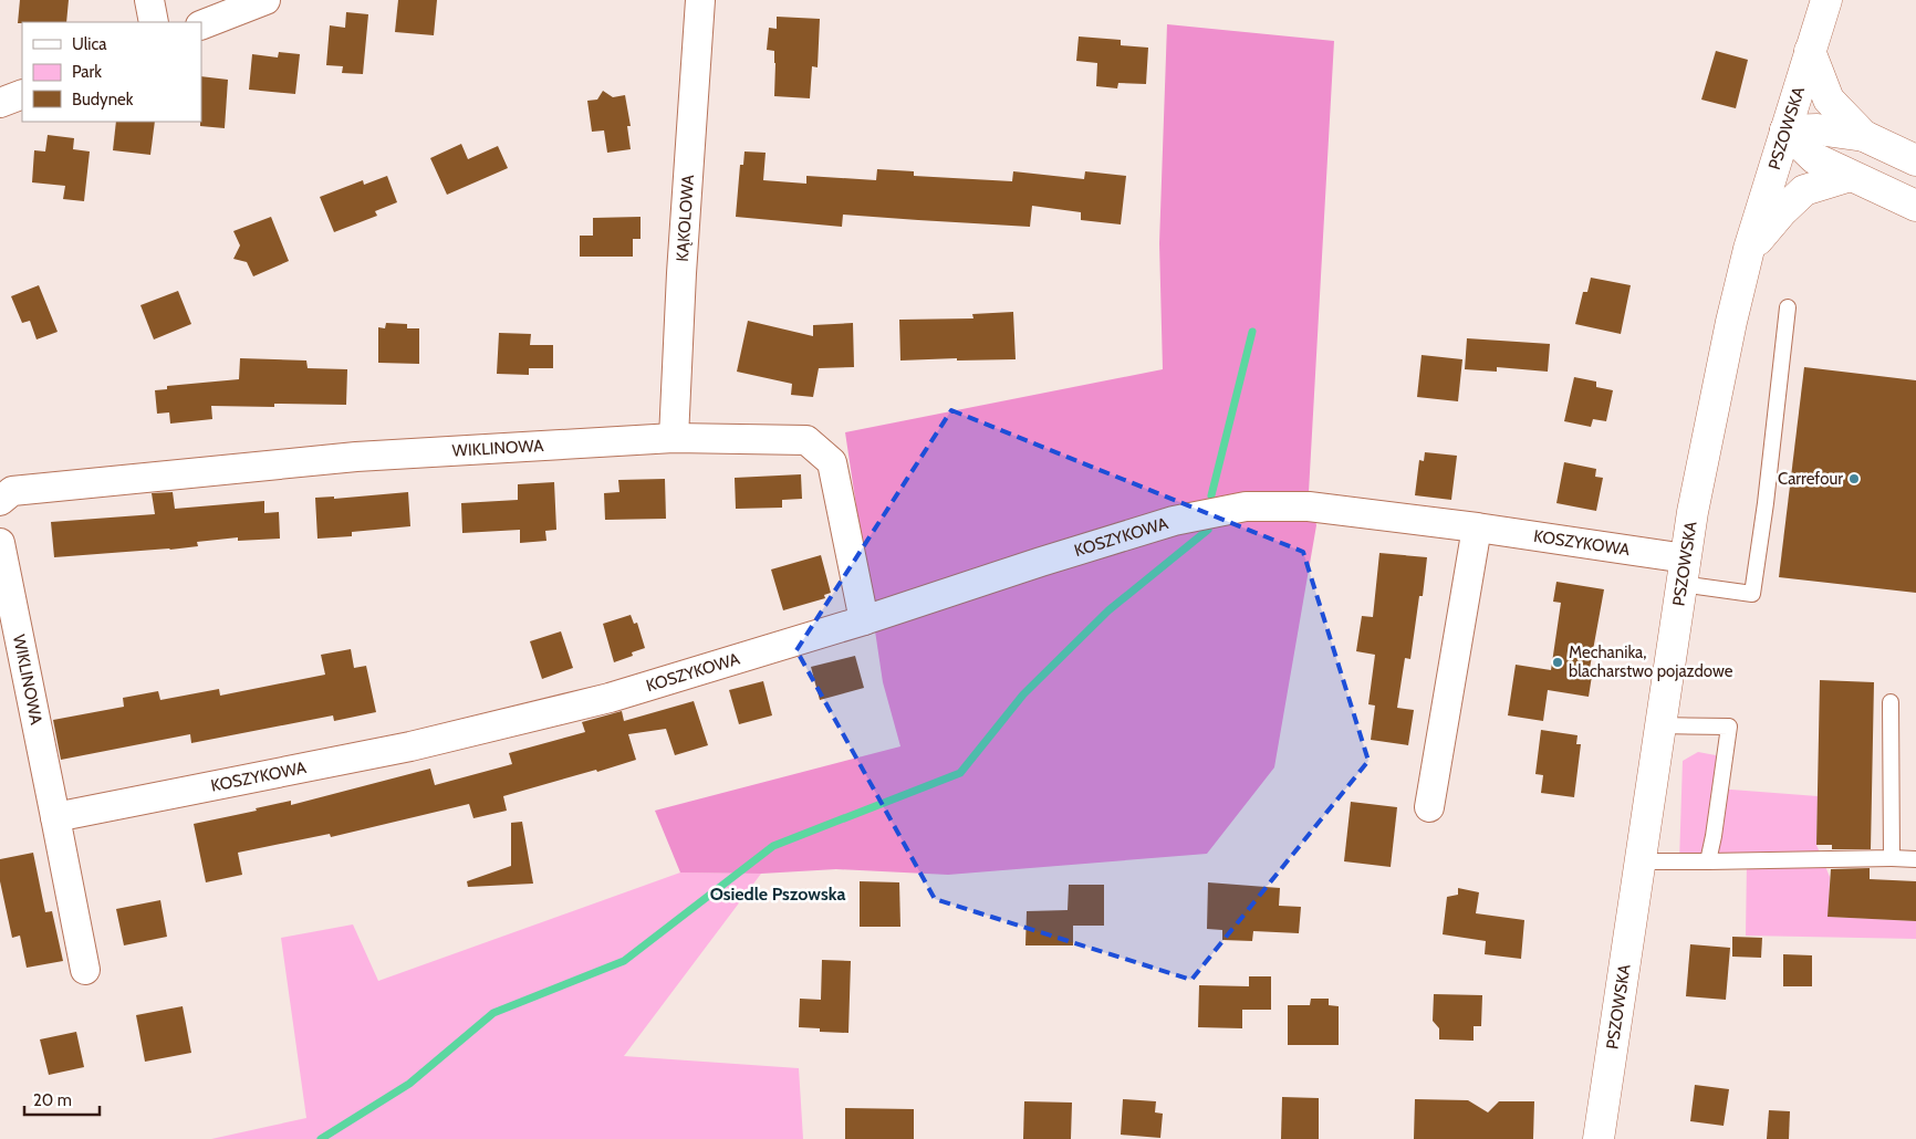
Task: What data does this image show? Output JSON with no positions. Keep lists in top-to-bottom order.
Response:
{
  "streets": {
    "main road": ["PSZOWSKA"],
    "street": ["KĄKOLOWA", "WIKLINOWA", "KOSZYKOWA"]
  },
  "crossings": [
    ["PSZOWSKA", "KOSZYKOWA"],
    ["KĄKOLOWA", "WIKLINOWA"],
    ["WIKLINOWA", "KOSZYKOWA"]
  ],
  "districts": ["Osiedle Pszowska"],
  "places": ["Carrefour", "Mechanika, blacharstwo pojazdowe"],
  "legend": ["Ulica", "Park", "Budynek"],
  "scale_bar": "20 m"
}
